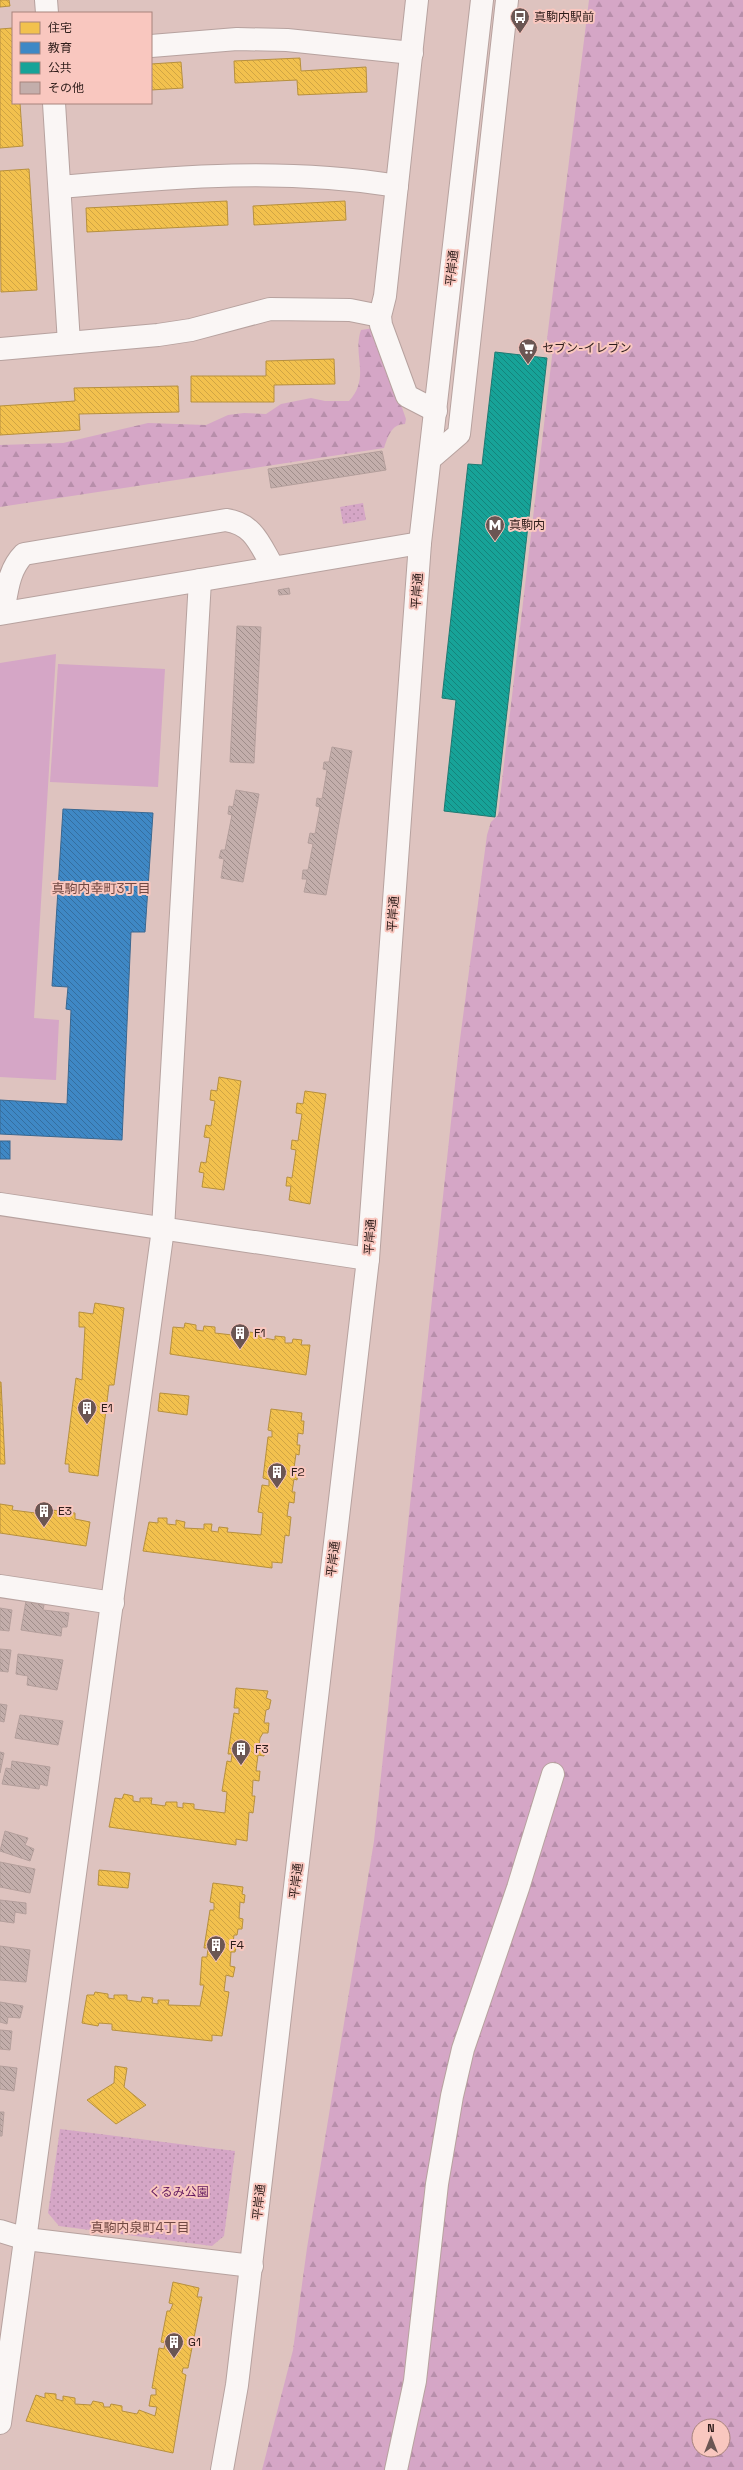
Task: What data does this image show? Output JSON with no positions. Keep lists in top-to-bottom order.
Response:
{
  "streets": {
    "street": ["平岸通"]
  },
  "districts": ["真駒内幸町3丁目", "真駒内泉町4丁目"],
  "parks": ["くるみ公園"],
  "places": {
    "bus stop": ["真駒内駅前"],
    "supermarket": ["セブン-イレブン"],
    "metro station": ["真駒内"],
    "building": [
      "F1",
      "E1",
      "F2",
      "E3",
      "F3",
      "F4",
      "G1"
    ]
  },
  "legend": [
    "住宅",
    "教育",
    "公共",
    "その他"
  ],
  "north": "top"
}
